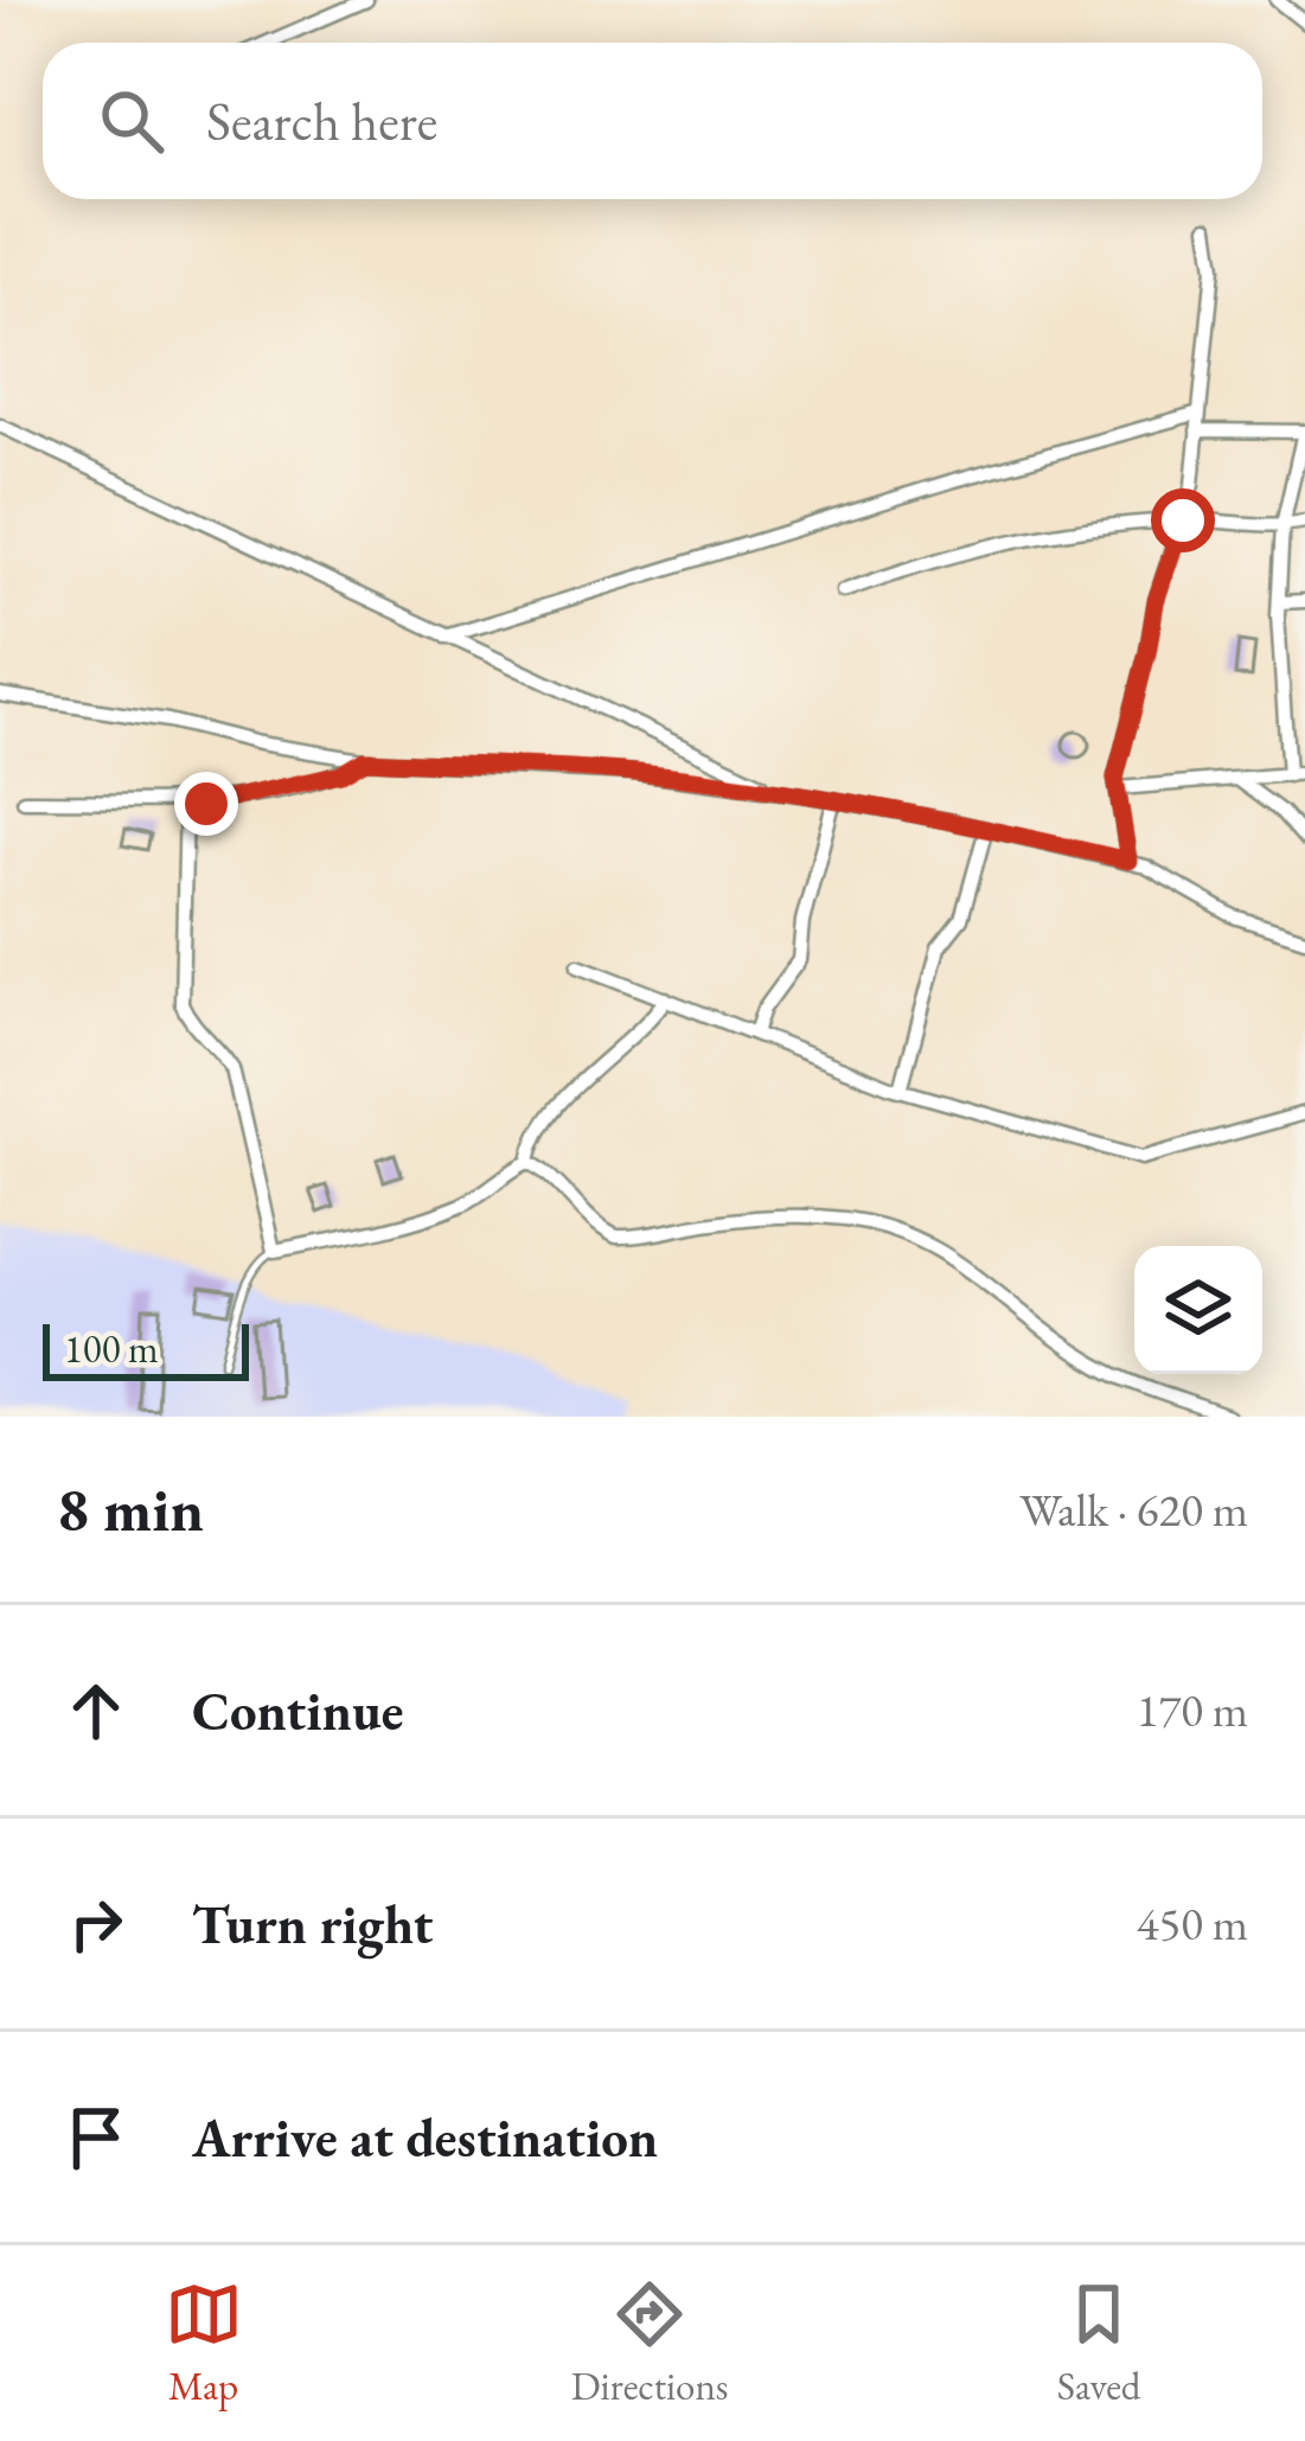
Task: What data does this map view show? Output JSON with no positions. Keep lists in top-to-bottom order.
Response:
{
  "scale_bar": "100 m",
  "page": {
    "search": "Search here",
    "scale": "100 m",
    "heading": ["8 min", "Walk · 620 m"],
    "list": [
      ["Continue", "170 m"],
      ["Turn right", "450 m"],
      "Arrive at destination"
    ],
    "nav": ["Map", "Directions", "Saved"]
  }
}
